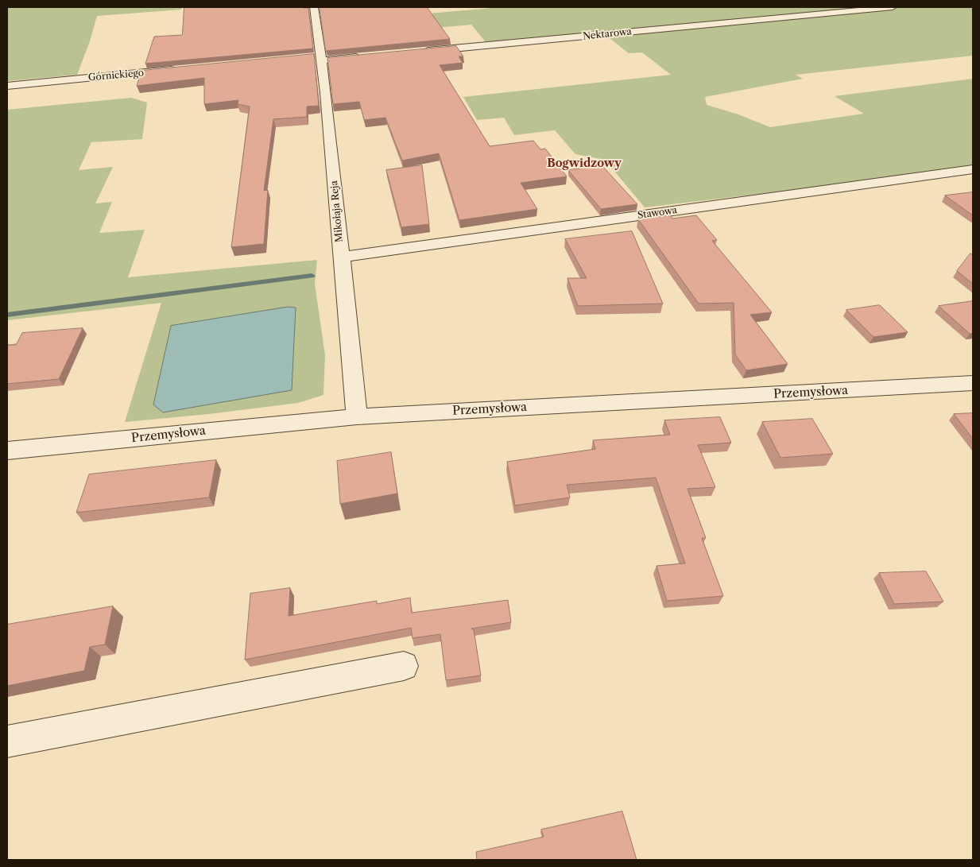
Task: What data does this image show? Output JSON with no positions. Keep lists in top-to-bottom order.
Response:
{
  "streets": {
    "street": [
      "Nektarowa",
      "Górnickiego",
      "Mikołaja Reja",
      "Stawowa",
      "Przemysłowa"
    ]
  },
  "crossings": [
    ["Mikołaja Reja", "Stawowa"],
    ["Mikołaja Reja", "Przemysłowa"]
  ],
  "districts": ["Bogwidzowy"]
}
